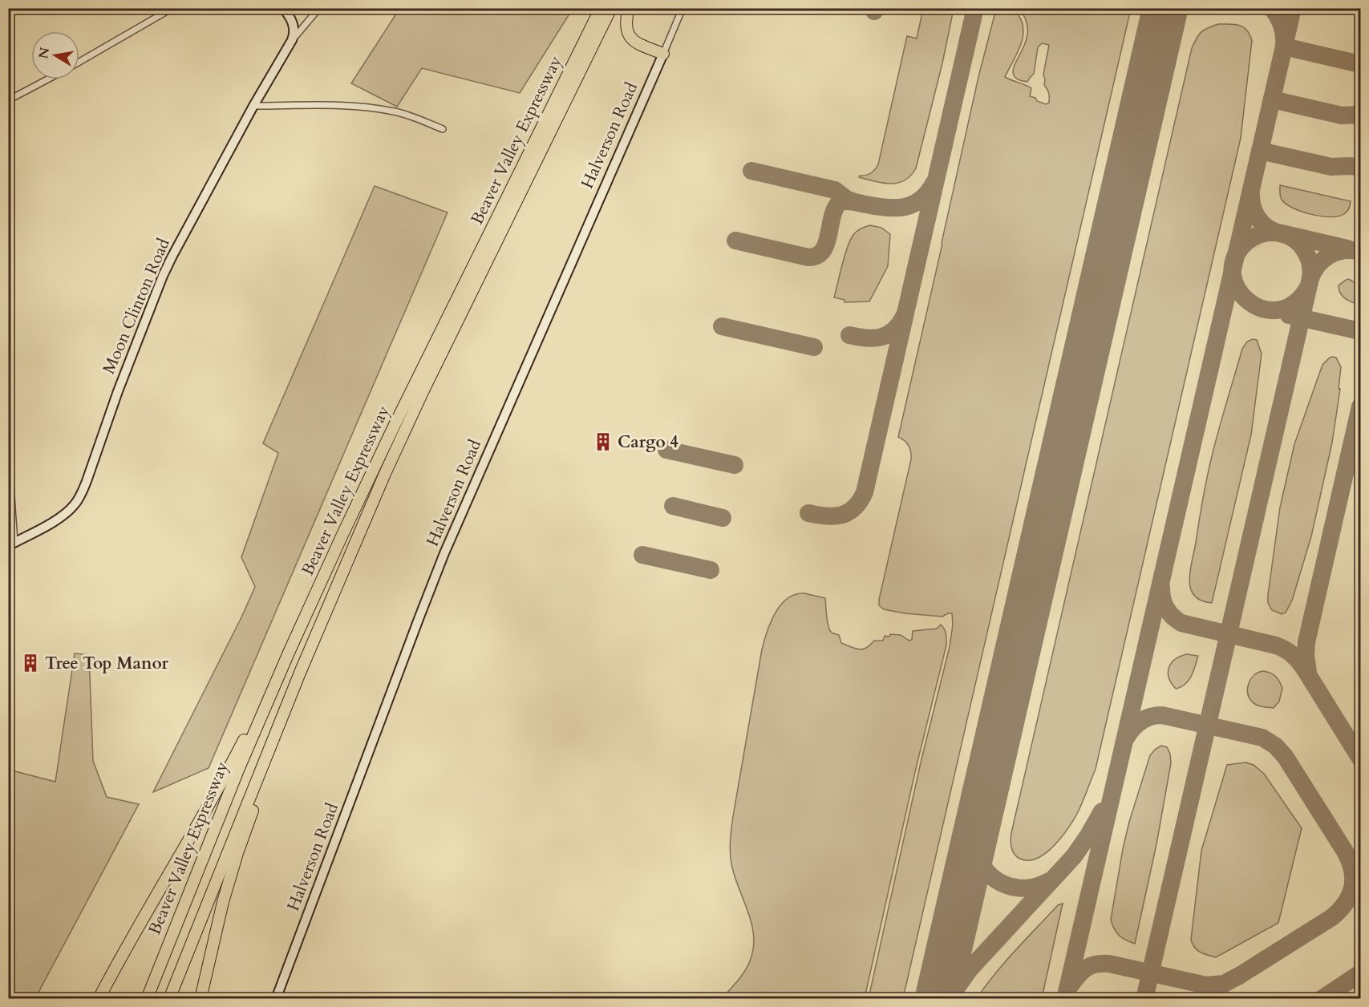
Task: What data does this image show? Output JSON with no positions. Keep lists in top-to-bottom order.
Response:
{
  "streets": {
    "highway": ["Beaver Valley Expressway"],
    "street": ["Halverson Road", "Moon Clinton Road"]
  },
  "places": {
    "building": ["Cargo 4", "Tree Top Manor"]
  },
  "north": "left"
}
